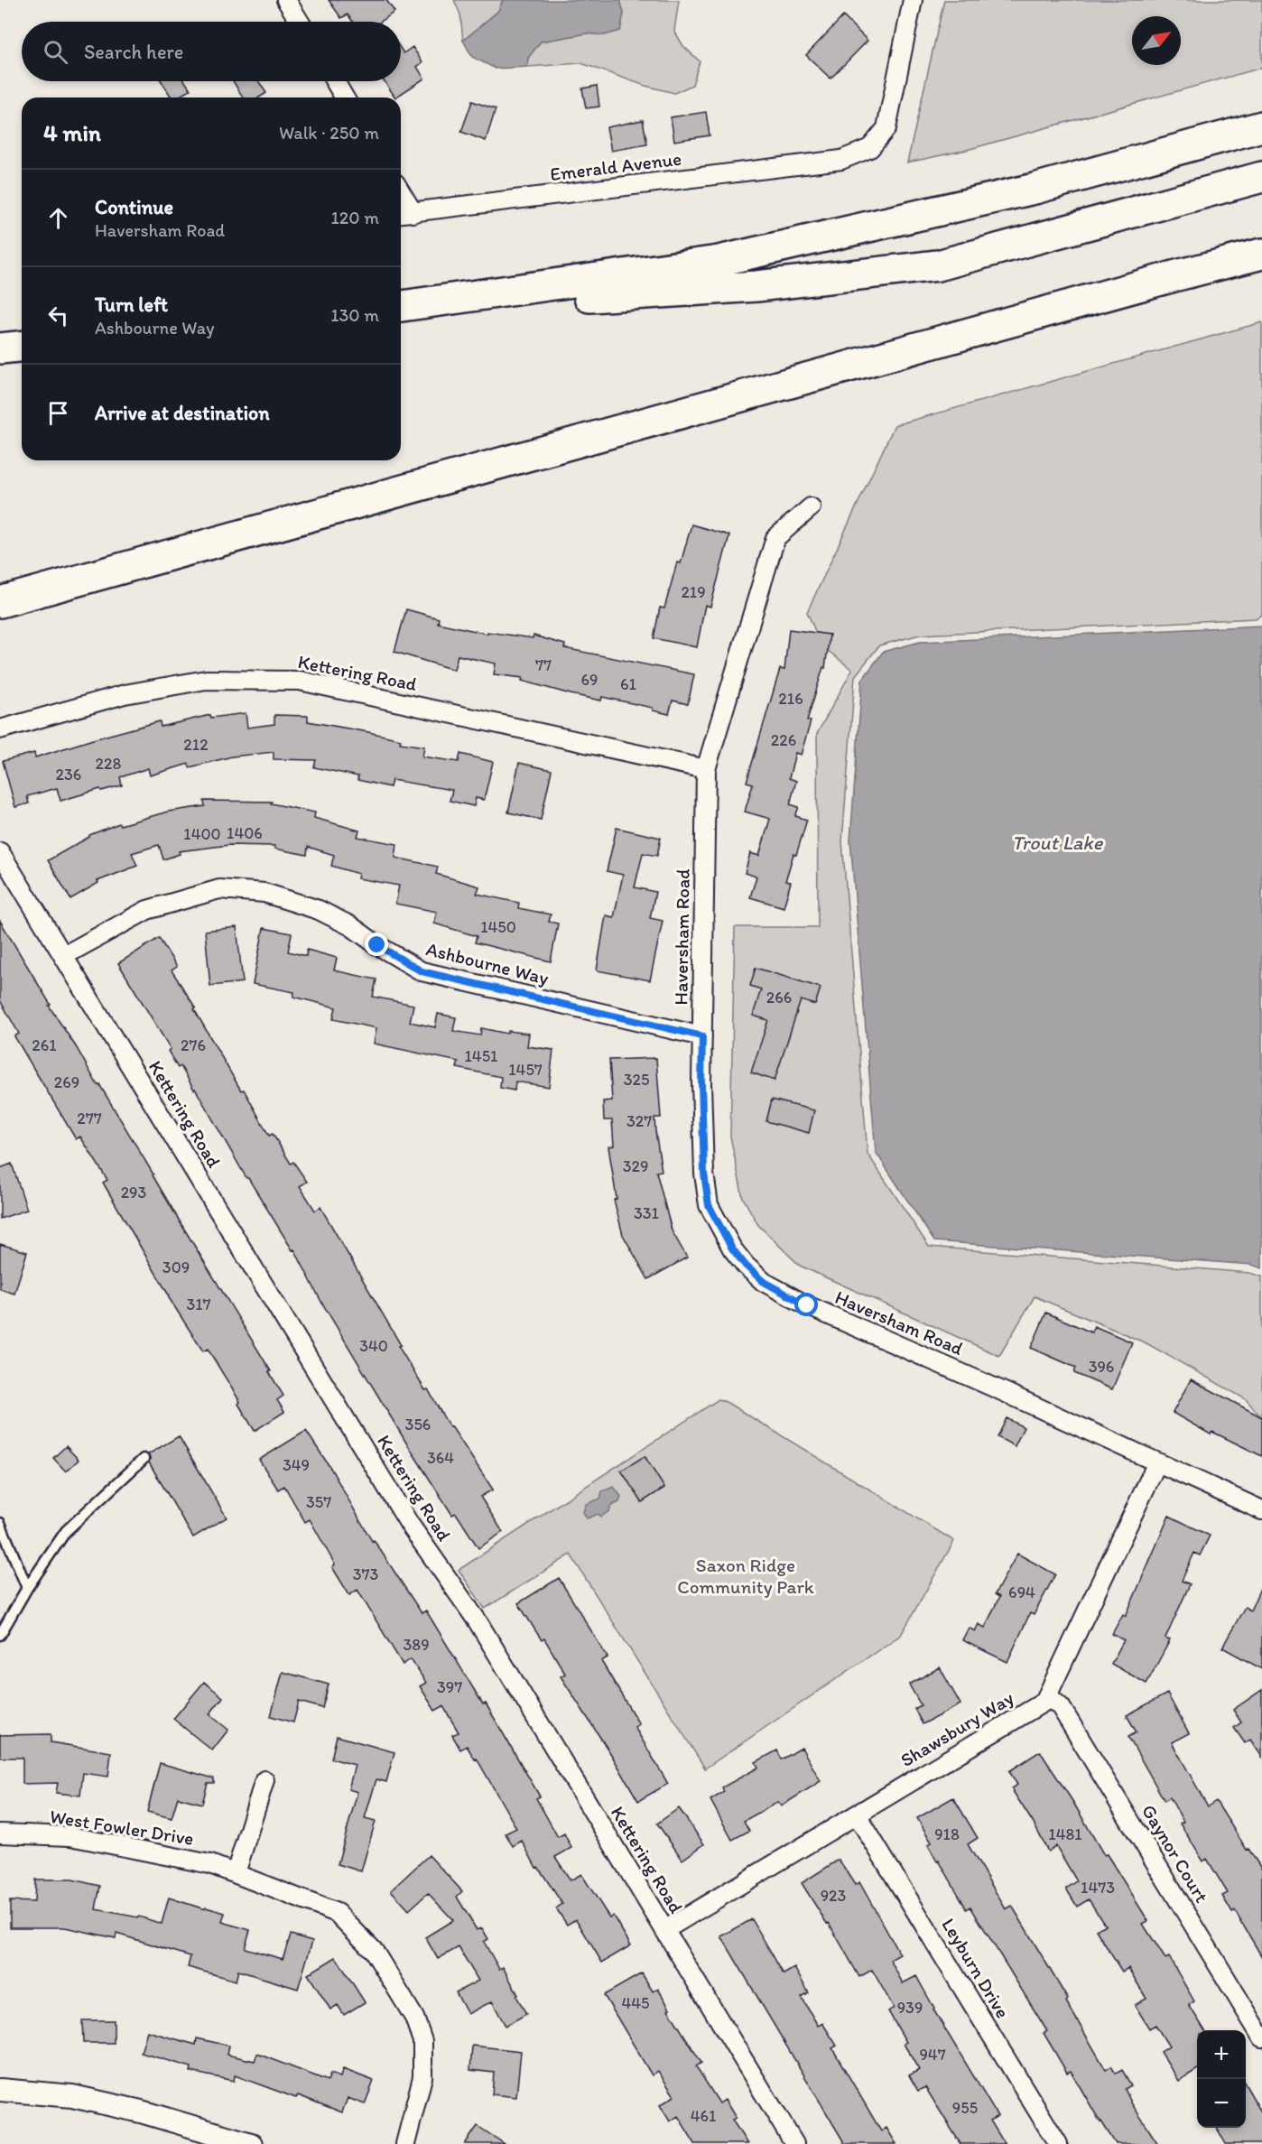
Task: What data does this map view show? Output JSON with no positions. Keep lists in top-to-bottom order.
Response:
{
  "streets": {
    "street": [
      "Emerald Avenue",
      "Kettering Road",
      "Haversham Road",
      "Ashbourne Way",
      "Shawsbury Way",
      "West Fowler Drive",
      "Gaynor Court",
      "Leyburn Drive"
    ]
  },
  "crossings": [
    ["Kettering Road", "Haversham Road"],
    ["Kettering Road", "Ashbourne Way"],
    ["Kettering Road", "Shawsbury Way"],
    ["Haversham Road", "Ashbourne Way"],
    ["Haversham Road", "Shawsbury Way"],
    ["Shawsbury Way", "Gaynor Court"],
    ["Shawsbury Way", "Leyburn Drive"]
  ],
  "water": ["Trout Lake"],
  "parks": ["Saxon Ridge Community Park"],
  "house_numbers": [
    "219",
    "77",
    "69",
    "61",
    "216",
    "226",
    "212",
    "228",
    "236",
    "1406",
    "1400",
    "1450",
    "266",
    "261",
    "276",
    "1451",
    "1457",
    "325",
    "269",
    "277",
    "327",
    "329",
    "293",
    "331",
    "309",
    "317",
    "340",
    "396",
    "356",
    "364",
    "349",
    "357",
    "373",
    "694",
    "389",
    "397",
    "918",
    "1481",
    "1473",
    "923",
    "445",
    "939",
    "947",
    "955",
    "461"
  ],
  "north": "top right",
  "page": {
    "search": "Search here",
    "heading": ["4 min", "Walk · 250 m"],
    "list": [
      ["Continue", "Haversham Road", "120 m"],
      ["Turn left", "Ashbourne Way", "130 m"],
      "Arrive at destination"
    ],
    "map_buttons": ["+", "−"]
  }
}
